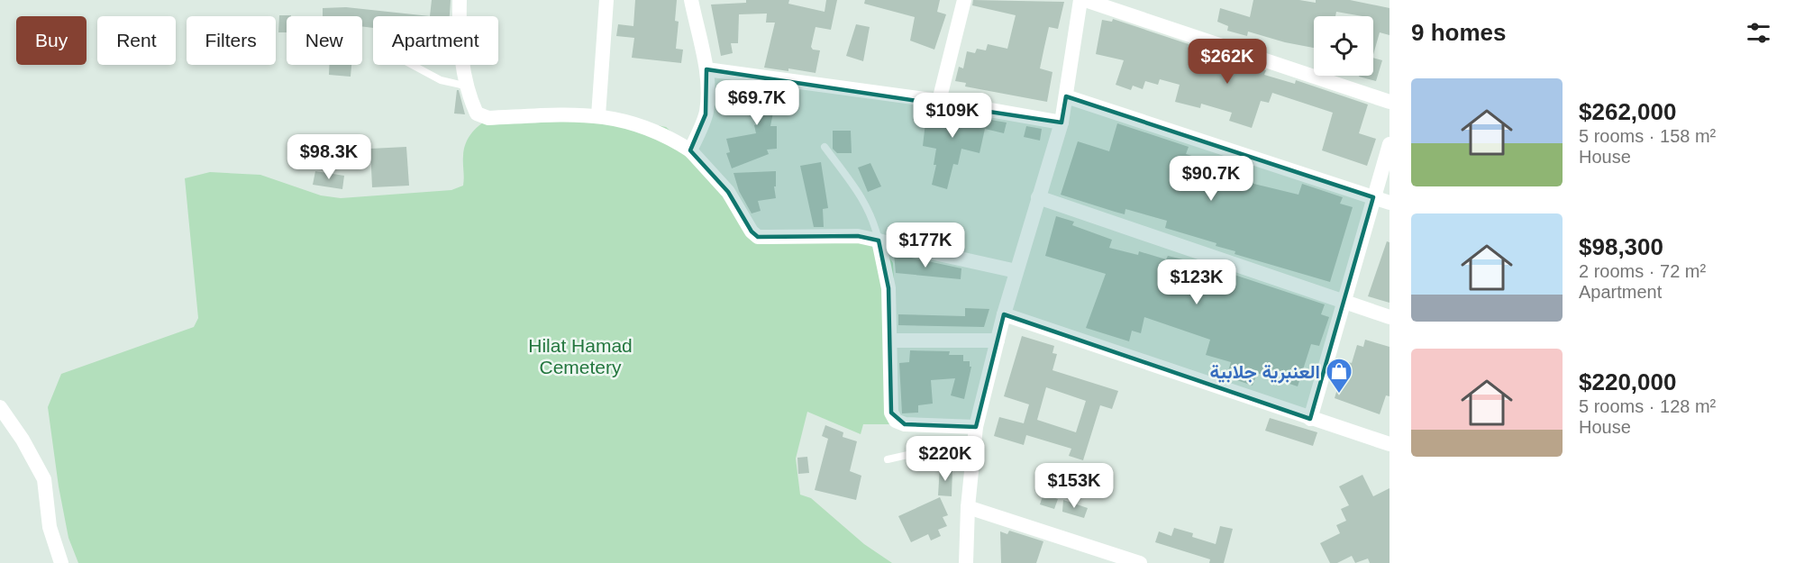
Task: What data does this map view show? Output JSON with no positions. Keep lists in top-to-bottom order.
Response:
{
  "parks": ["Hilat Hamad Cemetery"],
  "places": {
    "shop": ["العنبرية جلابية"]
  },
  "page": {
    "heading": "9 homes",
    "chip": [
      "Buy",
      "Rent",
      "Filters",
      "New",
      "Apartment"
    ],
    "price": [
      "$262K",
      "$69.7K",
      "$109K",
      "$98.3K",
      "$90.7K",
      "$177K",
      "$123K",
      "$220K",
      "$153K"
    ],
    "list": [
      {
        "name": "$262,000",
        "note": "5 rooms · 158 m² · House"
      },
      {
        "name": "$98,300",
        "note": "2 rooms · 72 m² · Apartment"
      },
      {
        "name": "$220,000",
        "note": "5 rooms · 128 m² · House"
      }
    ]
  }
}
